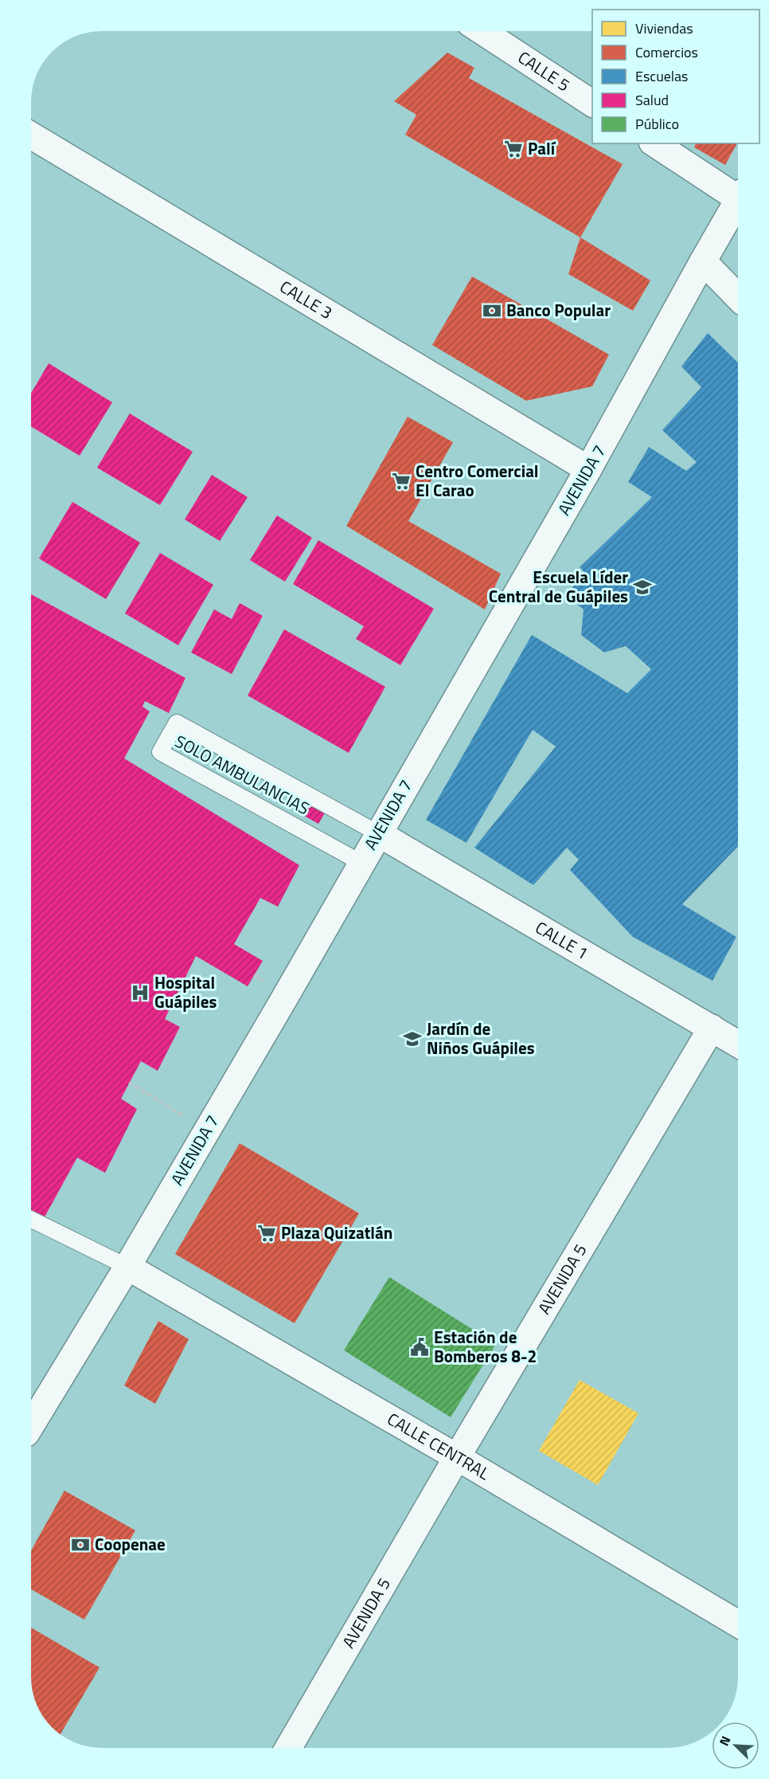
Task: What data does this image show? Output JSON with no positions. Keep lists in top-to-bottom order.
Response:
{
  "streets": {
    "main road": [
      "CALLE 5",
      "CALLE 3",
      "AVENIDA 7",
      "CALLE 1",
      "AVENIDA 5",
      "CALLE CENTRAL"
    ],
    "lane": ["SOLO AMBULANCIAS"]
  },
  "crossings": [
    ["CALLE 3", "AVENIDA 7"],
    ["AVENIDA 7", "SOLO AMBULANCIAS"],
    ["AVENIDA 7", "CALLE 1"],
    ["AVENIDA 7", "CALLE CENTRAL"],
    ["SOLO AMBULANCIAS", "CALLE 1"],
    ["CALLE 1", "AVENIDA 5"],
    ["AVENIDA 5", "CALLE CENTRAL"]
  ],
  "places": {
    "supermarket": ["Palí", "Centro Comercial El Carao", "Plaza Quizatlán"],
    "bank": ["Banco Popular", "Coopenae"],
    "school or university": ["Escuela Líder Central de Guápiles", "Jardín de Niños Guápiles"],
    "hospital": ["Hospital Guápiles"],
    "public building": ["Estación de Bomberos 8-2"]
  },
  "legend": [
    "Viviendas",
    "Comercios",
    "Escuelas",
    "Salud",
    "Público"
  ],
  "north": "top left"
}
